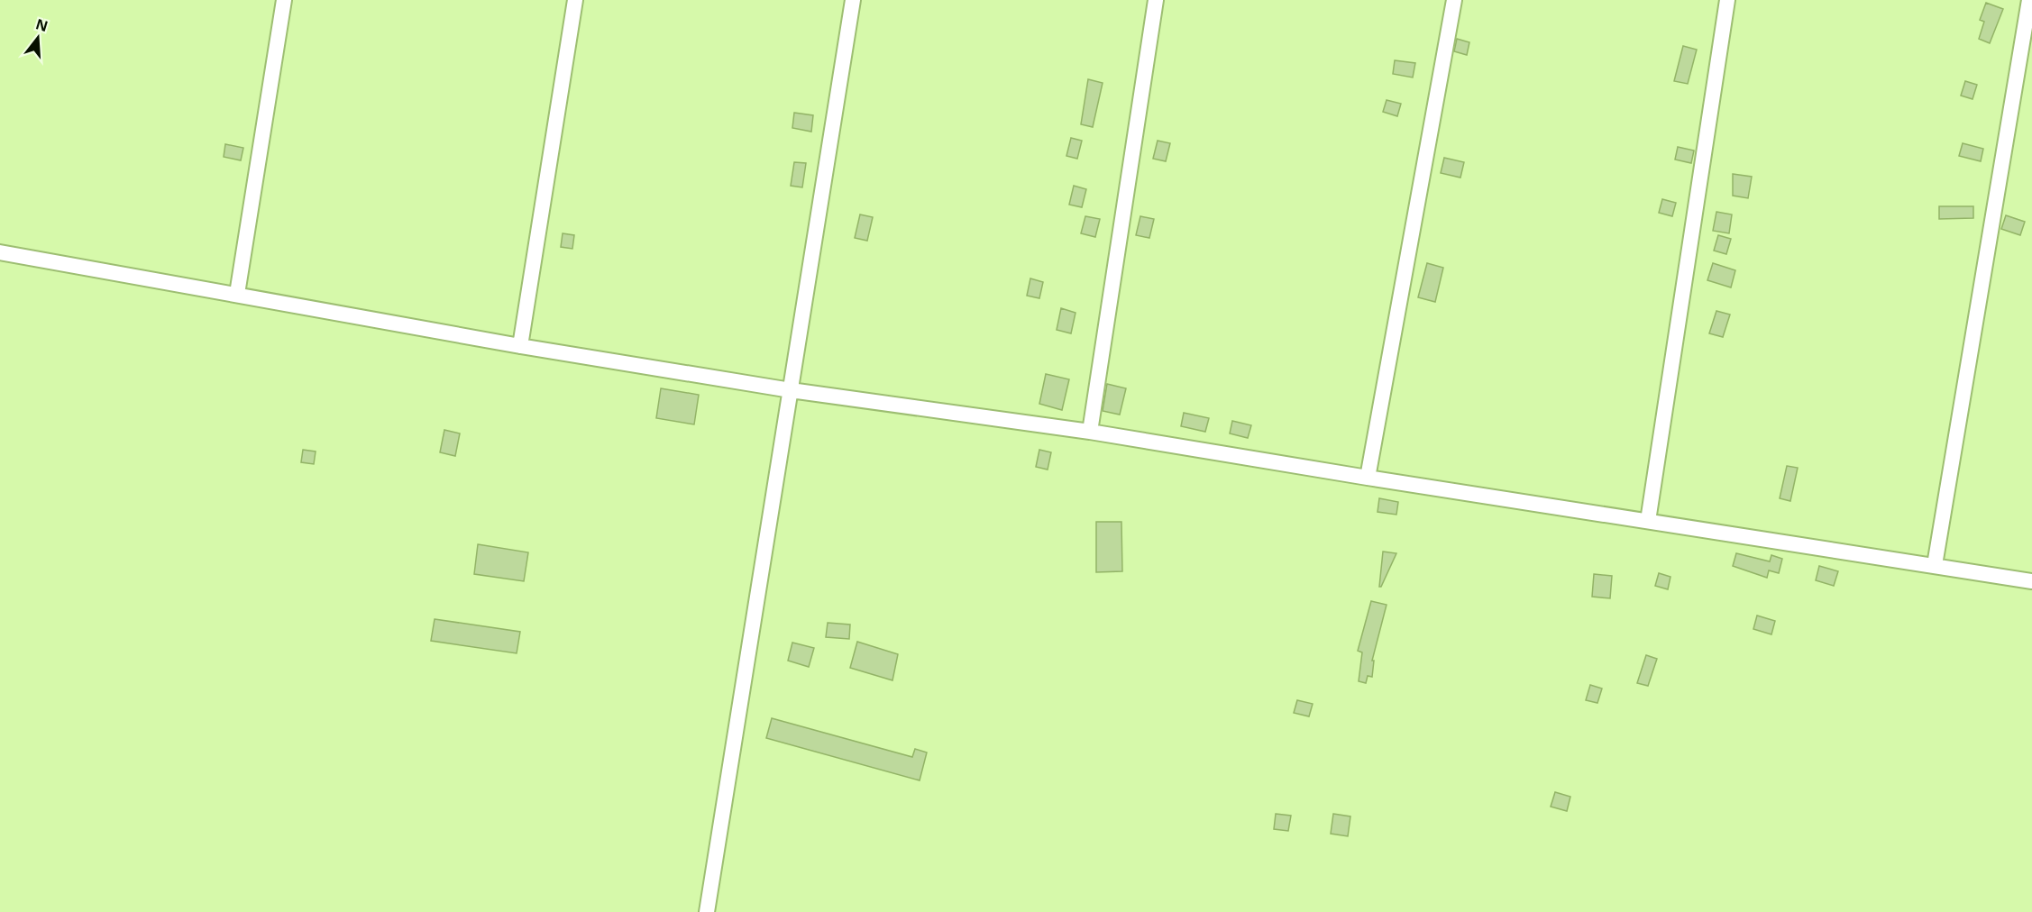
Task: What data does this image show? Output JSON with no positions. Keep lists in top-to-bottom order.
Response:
{
  "north": "top"
}
